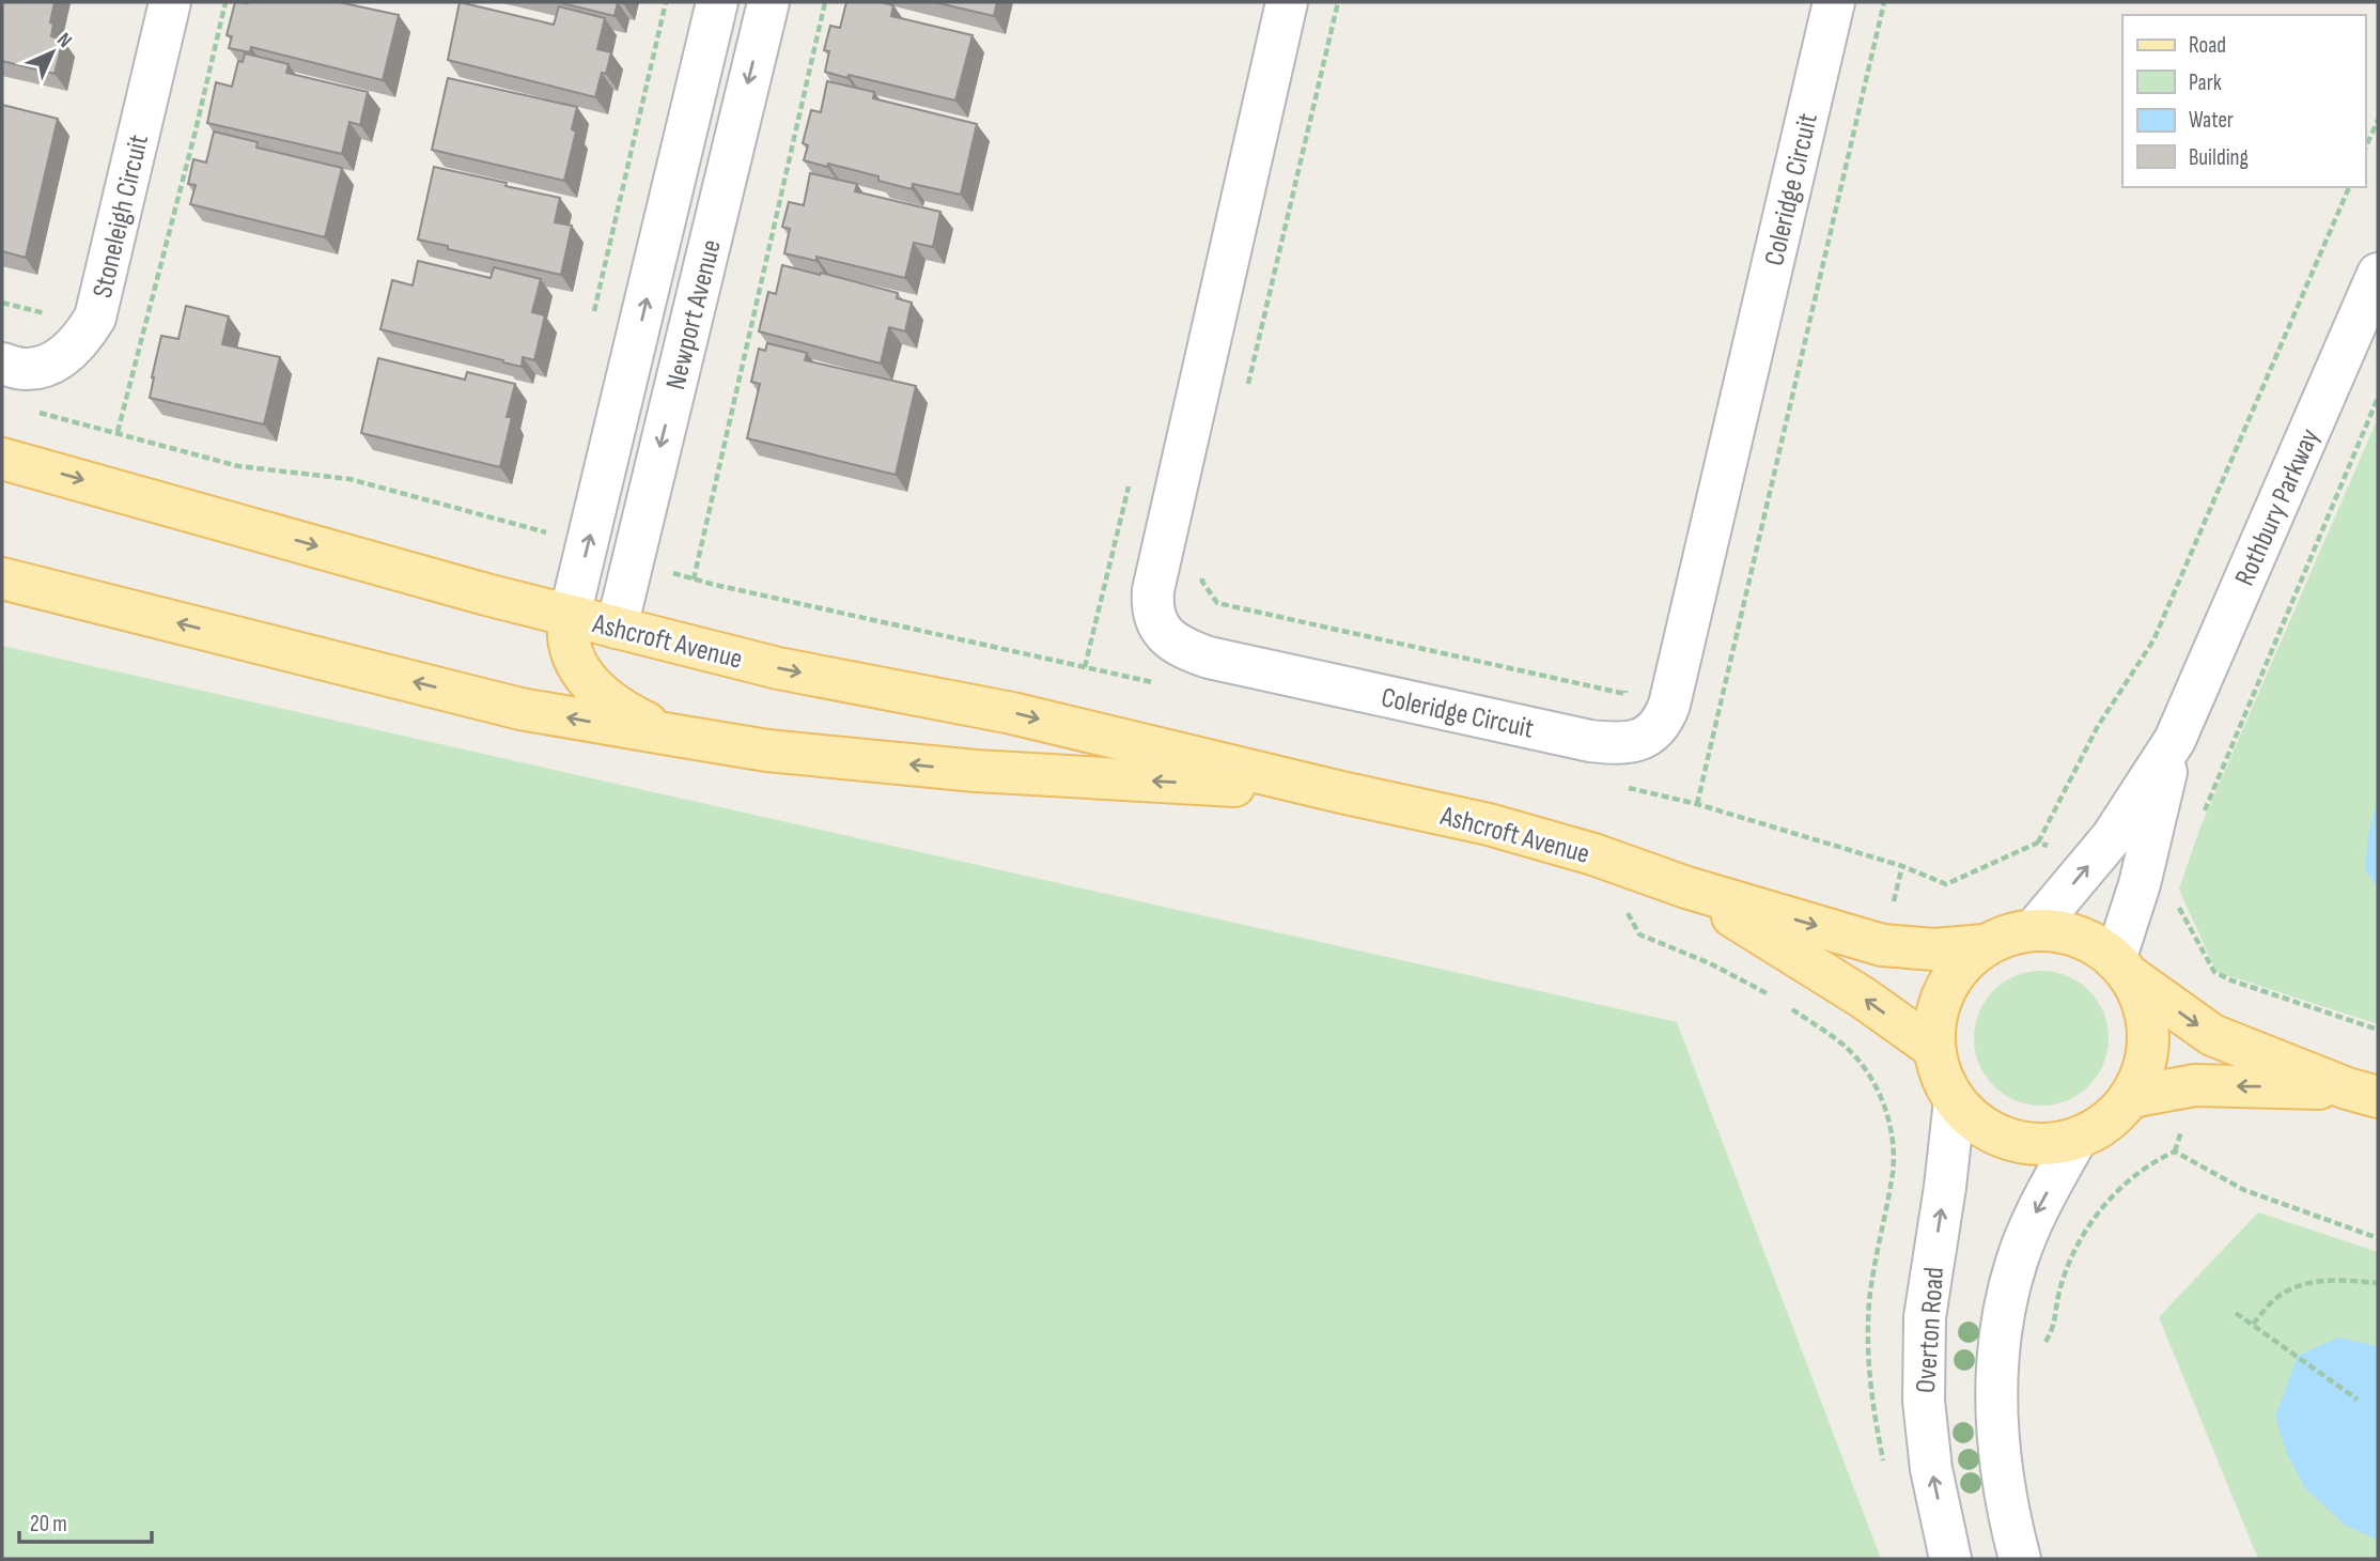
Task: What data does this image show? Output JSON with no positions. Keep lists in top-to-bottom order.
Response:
{
  "streets": {
    "main road": ["Ashcroft Avenue"],
    "street": [
      "Coleridge Circuit",
      "Stoneleigh Circuit",
      "Newport Avenue",
      "Rothbury Parkway",
      "Overton Road"
    ]
  },
  "crossings": [
    ["Newport Avenue", "Ashcroft Avenue"],
    ["Rothbury Parkway", "Ashcroft Avenue"],
    ["Rothbury Parkway", "Overton Road"],
    ["Ashcroft Avenue", "Overton Road"]
  ],
  "legend": [
    "Road",
    "Park",
    "Water",
    "Building"
  ],
  "scale_bar": "20 m",
  "north": "top right"
}
